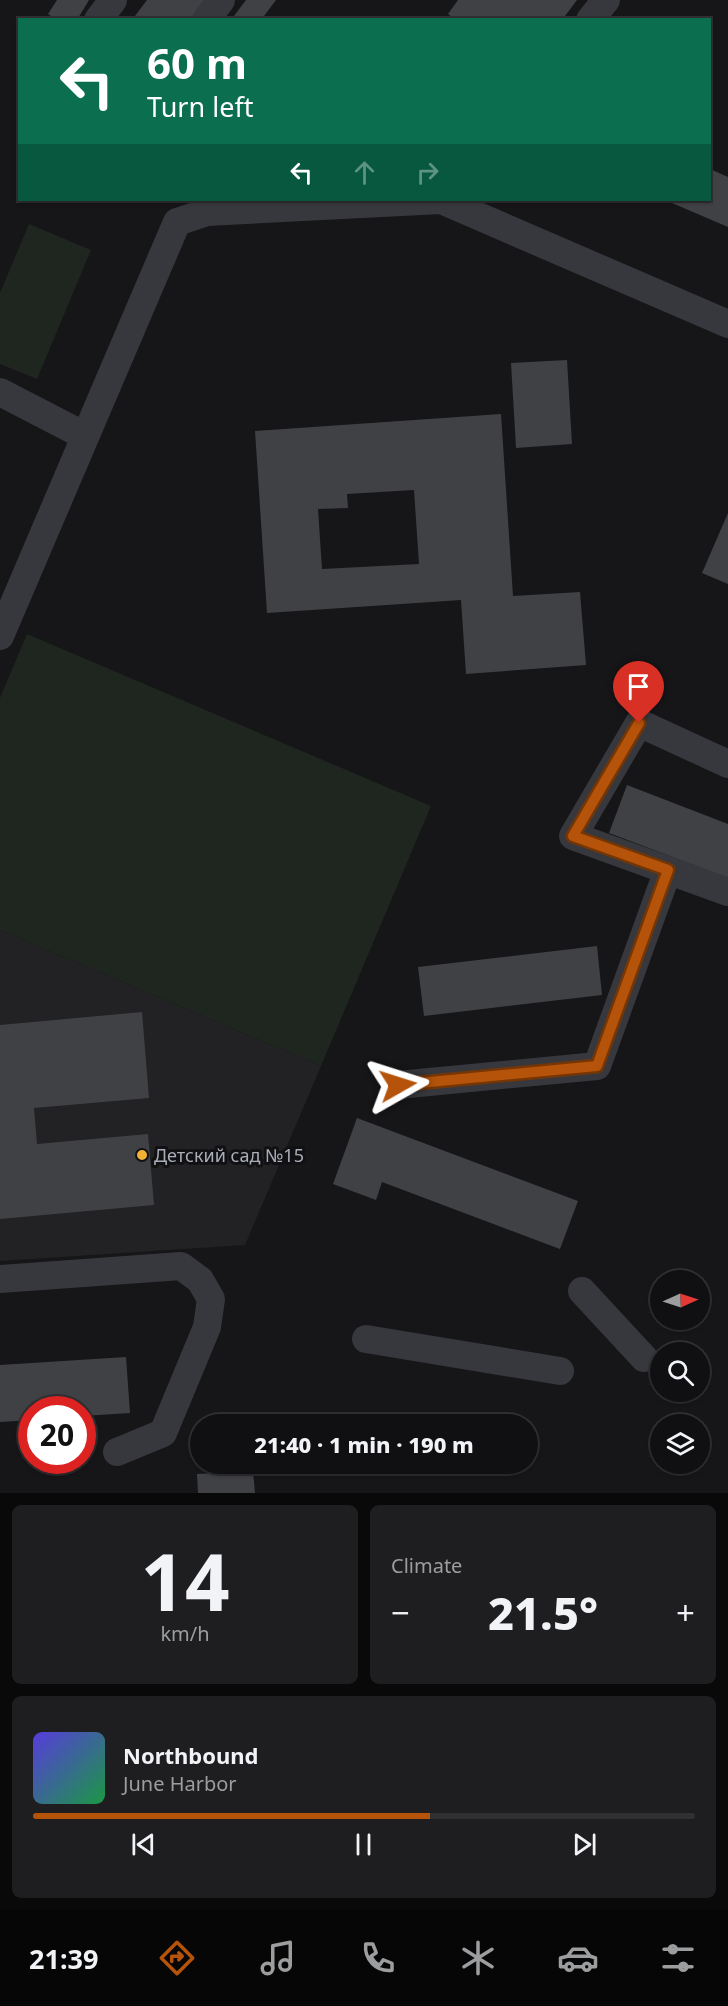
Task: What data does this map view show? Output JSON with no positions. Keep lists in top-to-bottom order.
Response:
{
  "places": ["Детский сад №15"],
  "north": "right",
  "page": {
    "turn": ["60 m", "Turn left"],
    "limit": "20",
    "trip": "21:40 · 1 min · 190 m",
    "tile": [
      ["14", "km/h"],
      "Climate"
    ],
    "heat": ["−", "21.5°", "+"],
    "song": ["Northbound", "June Harbor"],
    "tabs": "21:39"
  }
}
